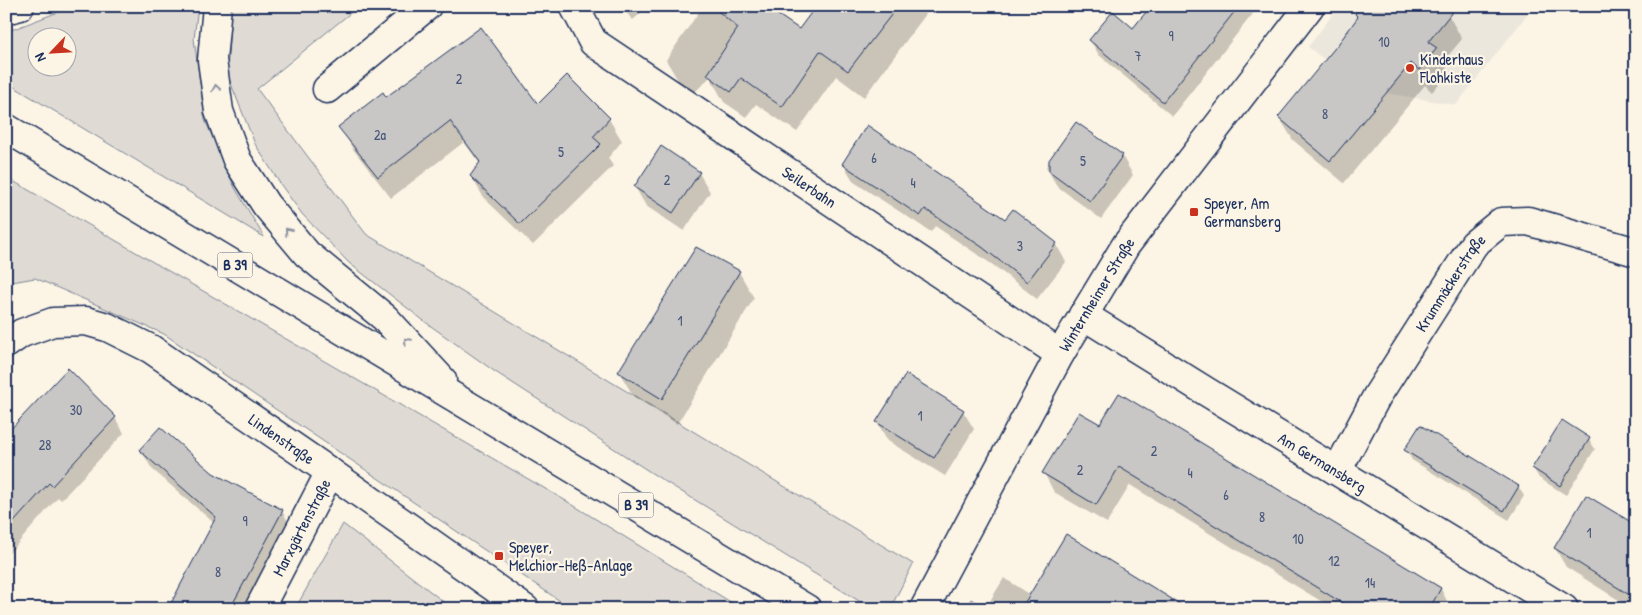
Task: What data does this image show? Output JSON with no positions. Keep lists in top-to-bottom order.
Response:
{
  "streets": {
    "street": [
      "Seilerbahn",
      "B 39",
      "Krummäckerstraße",
      "Winternheimer Straße",
      "Lindenstraße",
      "Am Germansberg",
      "Marxgärtenstraße"
    ]
  },
  "crossings": [
    ["Seilerbahn", "Winternheimer Straße"],
    ["Krummäckerstraße", "Am Germansberg"],
    ["Winternheimer Straße", "Am Germansberg"],
    ["Lindenstraße", "Marxgärtenstraße"]
  ],
  "places": {
    "other": ["Kinderhaus Flohkiste"],
    "transit": ["Speyer, Am Germansberg", "Speyer, Melchior-Heß-Anlage"]
  },
  "house_numbers": [
    "9",
    "10",
    "7",
    "2",
    "8",
    "2a",
    "5",
    "6",
    "5",
    "2",
    "4",
    "3",
    "1",
    "30",
    "1",
    "28",
    "2",
    "2",
    "4",
    "6",
    "8",
    "9",
    "1",
    "10",
    "12",
    "8",
    "14"
  ],
  "north": "bottom left"
}
